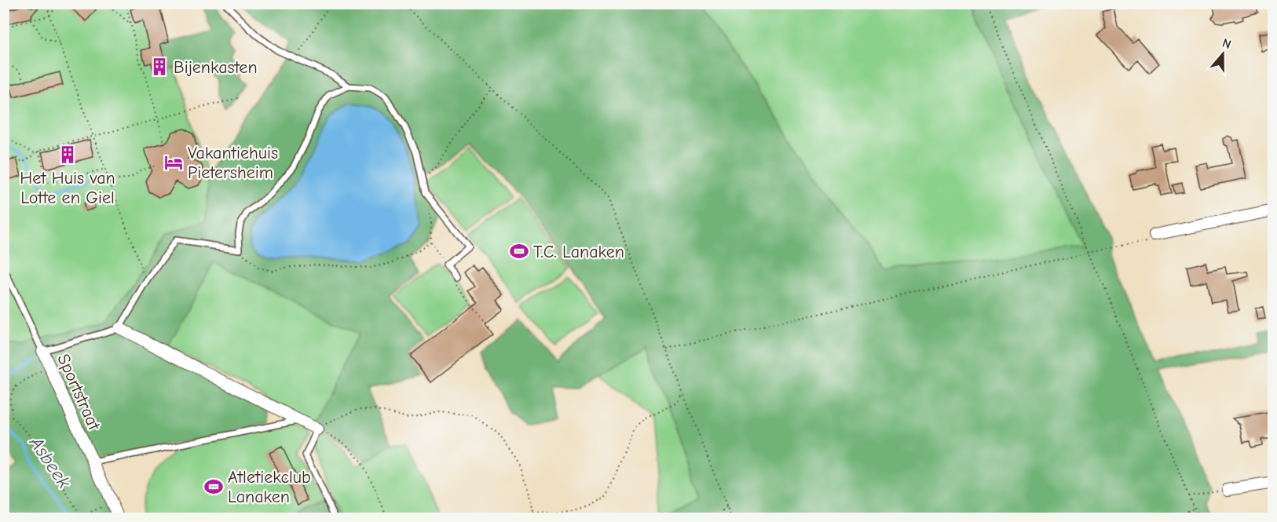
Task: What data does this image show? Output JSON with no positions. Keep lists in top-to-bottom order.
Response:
{
  "streets": {
    "street": ["Sportstraat"]
  },
  "water": ["Asbeek"],
  "places": {
    "building": ["Bijenkasten", "Het Huis van Lotte en Giel"],
    "hotel": ["Vakantiehuis Pietersheim"],
    "sports": ["T.C. Lanaken", "Atletiekclub Lanaken"]
  },
  "north": "top"
}
